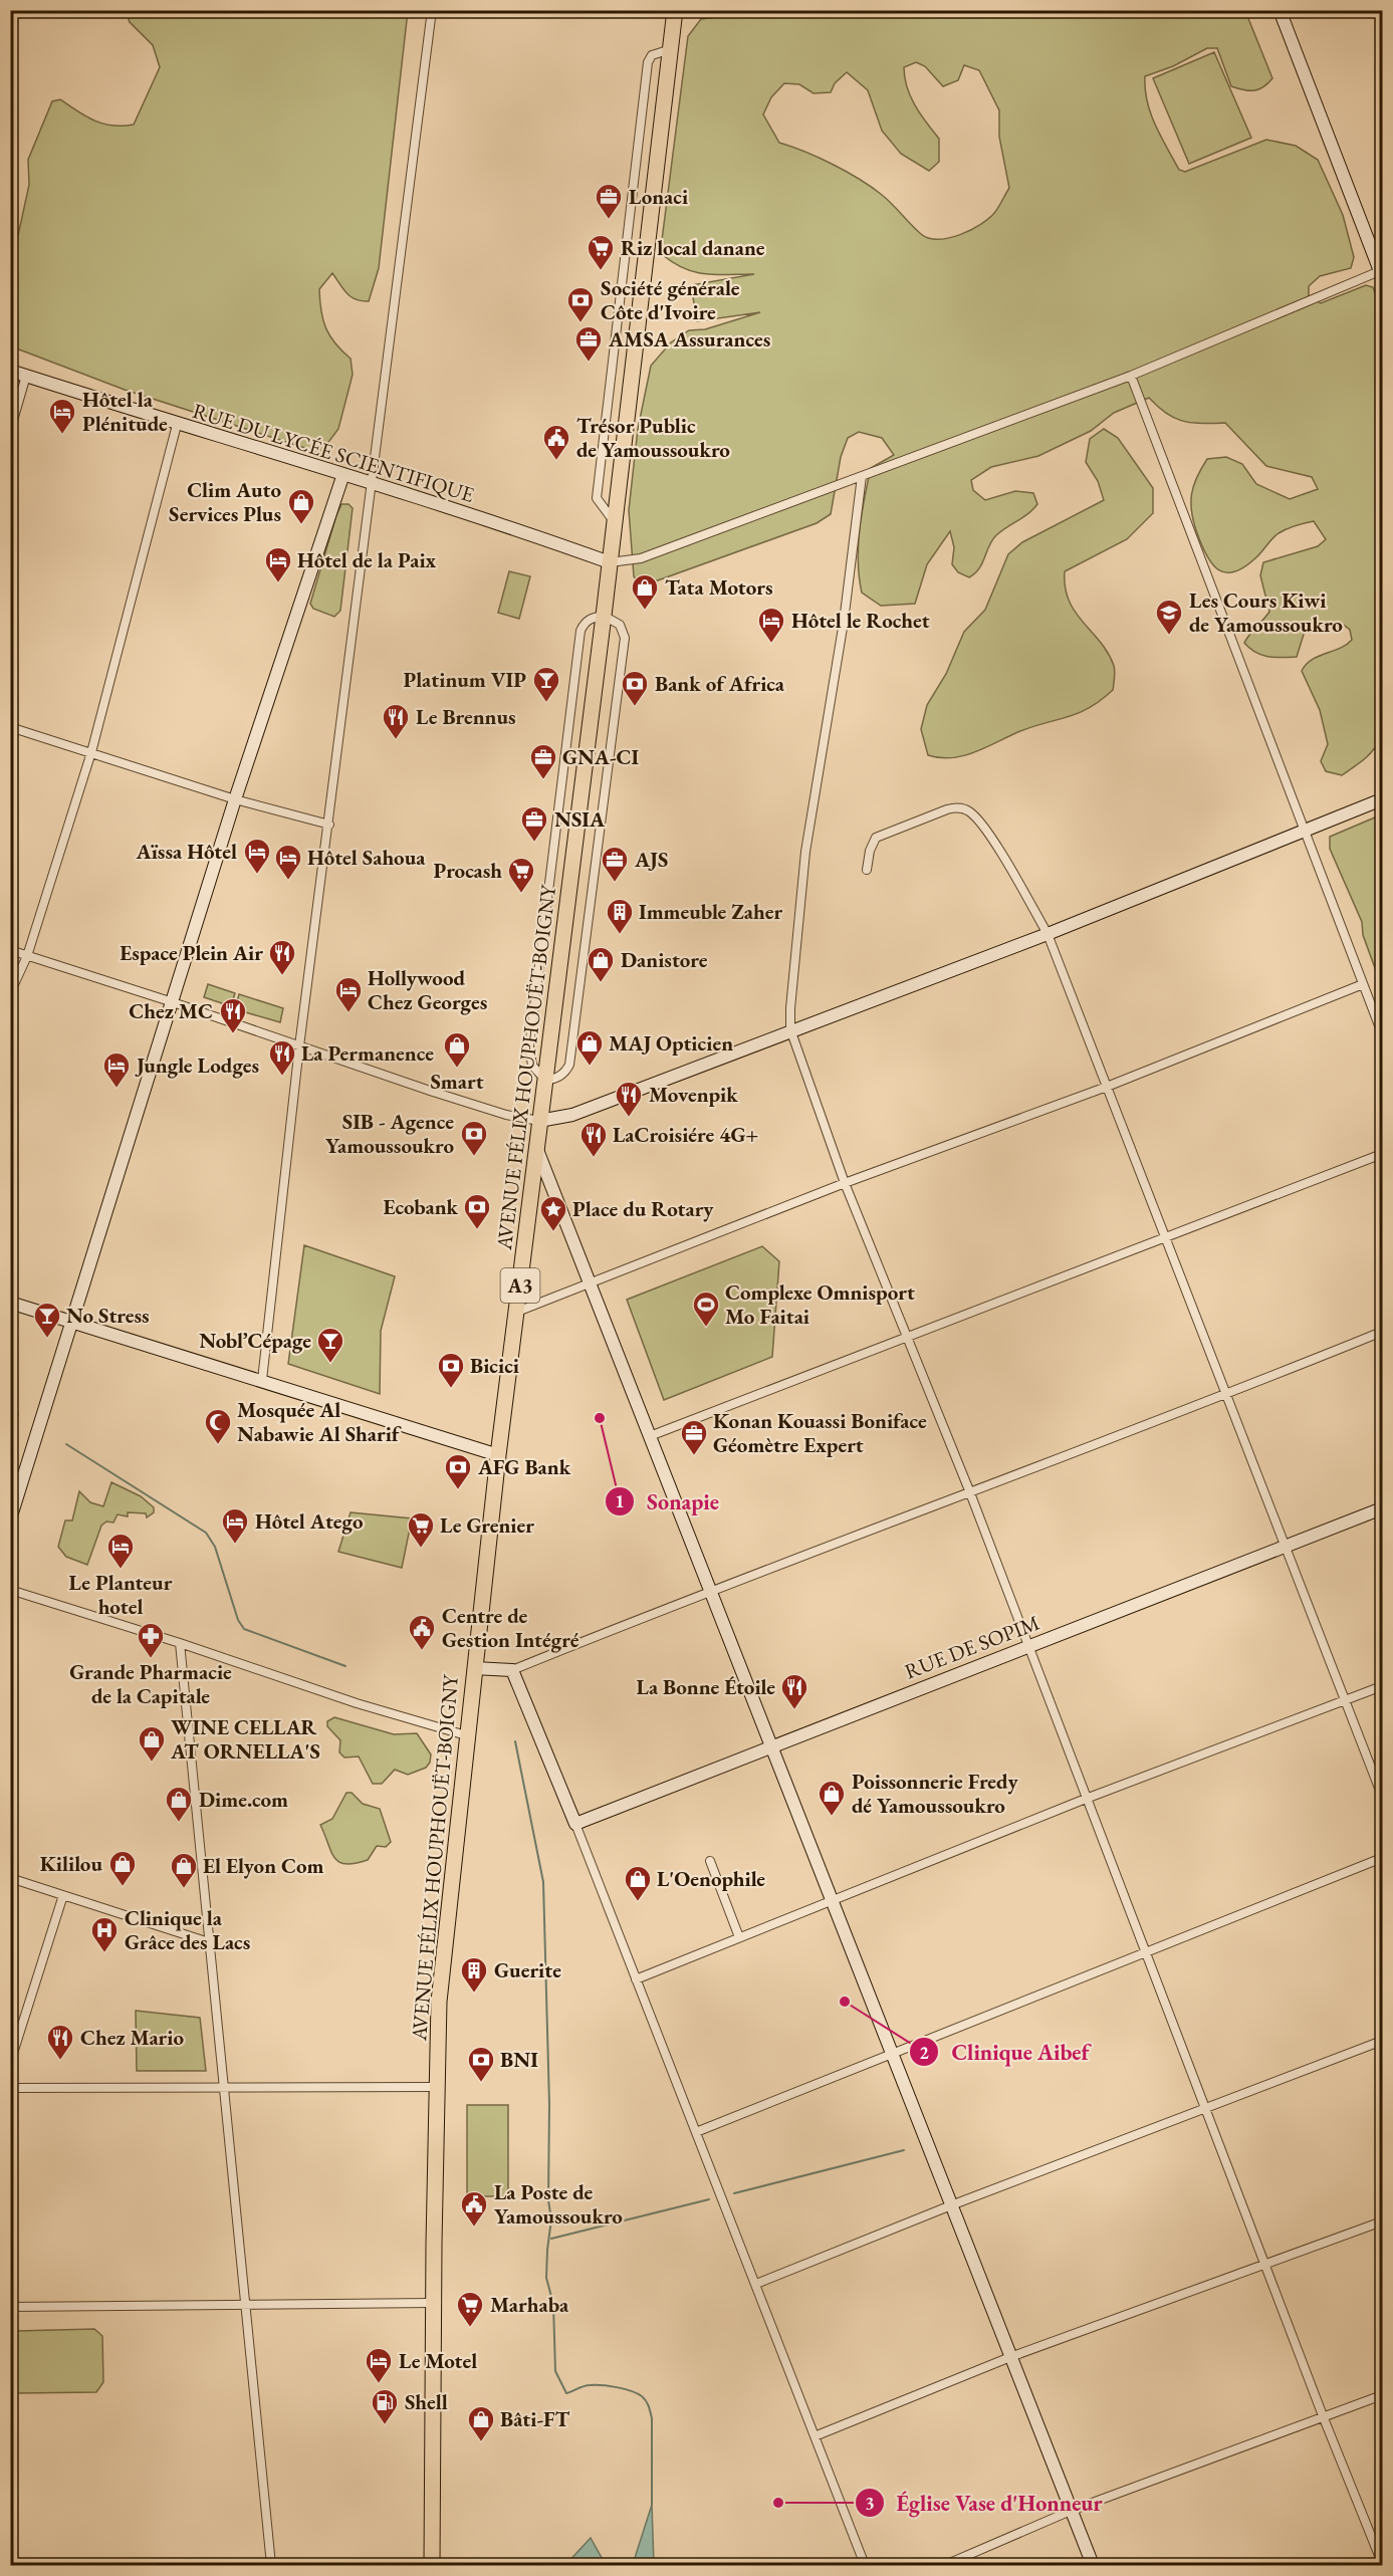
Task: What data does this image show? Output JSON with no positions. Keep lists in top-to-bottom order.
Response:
{
  "streets": {
    "highway": ["AVENUE FÉLIX HOUPHOUËT-BOIGNY", "A3"],
    "street": ["RUE DU LYCÉE SCIENTIFIQUE", "RUE DE SOPIM"]
  },
  "crossings": [
    ["RUE DU LYCÉE SCIENTIFIQUE", "AVENUE FÉLIX HOUPHOUËT-BOIGNY"]
  ],
  "places": {
    "office": [
      "Lonaci",
      "AMSA Assurances",
      "GNA-CI",
      "NSIA",
      "AJS",
      "Konan Kouassi Boniface Géomètre Expert"
    ],
    "supermarket": [
      "Riz local danane",
      "Procash",
      "Le Grenier",
      "Marhaba"
    ],
    "bank": [
      "Société générale Côte d'Ivoire",
      "Bank of Africa",
      "SIB - Agence Yamoussoukro",
      "Ecobank",
      "Bicici",
      "AFG Bank",
      "BNI"
    ],
    "hotel": [
      "Hôtel la Plénitude",
      "Hôtel de la Paix",
      "Hôtel le Rochet",
      "Aïssa Hôtel",
      "Hôtel Sahoua",
      "Hollywood Chez Georges",
      "Jungle Lodges",
      "Hôtel Atego",
      "Le Planteur hotel",
      "Le Motel"
    ],
    "public building": ["Trésor Public de Yamoussoukro", "Centre de Gestion Intégré", "La Poste de Yamoussoukro"],
    "shop": [
      "Clim Auto Services Plus",
      "Tata Motors",
      "Danistore",
      "MAJ Opticien",
      "Smart",
      "WINE CELLAR AT ORNELLA'S",
      "Poissonnerie Fredy dé Yamoussoukro",
      "Dime.com",
      "Kililou",
      "El Elyon Com",
      "L'Oenophile",
      "Bâti-FT"
    ],
    "school or university": ["Les Cours Kiwi de Yamoussoukro"],
    "bar": ["Platinum VIP", "No Stress", "Nobl’Cépage"],
    "restaurant": [
      "Le Brennus",
      "Espace Plein Air",
      "Chez MC",
      "La Permanence",
      "Movenpik",
      "LaCroisiére 4G+",
      "La Bonne Étoile",
      "Chez Mario"
    ],
    "building": ["Immeuble Zaher", "Guerite"],
    "place": ["Place du Rotary"],
    "sports": ["Complexe Omnisport Mo Faitai"],
    "other": ["Sonapie", "Clinique Aibef", "Église Vase d'Honneur"],
    "mosque": ["Mosquée Al Nabawie Al Sharif"],
    "pharmacy": ["Grande Pharmacie de la Capitale"],
    "hospital": ["Clinique la Grâce des Lacs"],
    "fuel station": ["Shell"]
  }
}
